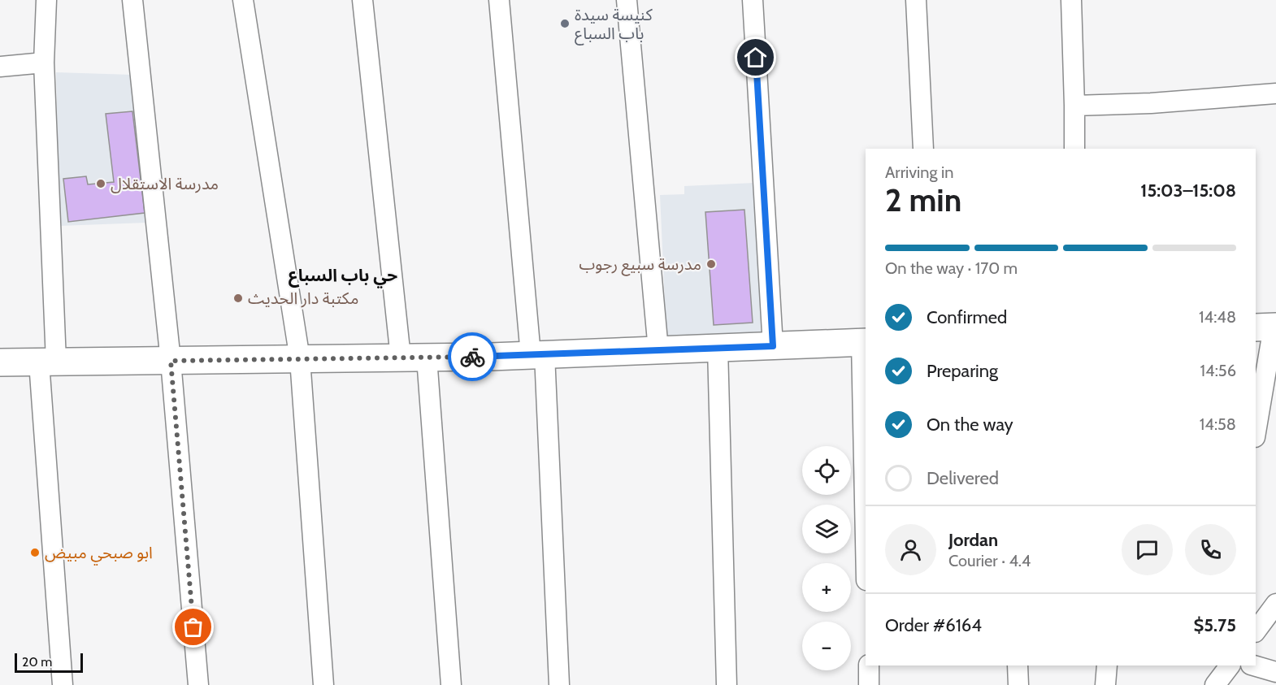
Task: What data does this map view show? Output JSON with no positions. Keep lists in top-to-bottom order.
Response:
{
  "districts": ["حي باب السباع"],
  "places": [
    "كنيسة سيدة باب السباع",
    "مدرسة الاستقلال",
    "مدرسة سبيع رجوب",
    "مكتبة دار الحديث",
    "ابو صبحي مبيض"
  ],
  "scale_bar": "20 m",
  "page": {
    "heading": ["2 min", "Arriving in", "15:03–15:08"],
    "panel": [
      "Jordan",
      "Courier · 4.4",
      "Order #6164",
      "$5.75"
    ],
    "bar": "On the way · 170 m",
    "list": [
      ["Confirmed", "14:48"],
      ["Preparing", "14:56"],
      ["On the way", "14:58"],
      "Delivered"
    ],
    "map_buttons": ["+", "−"],
    "scale": "20 m"
  }
}
